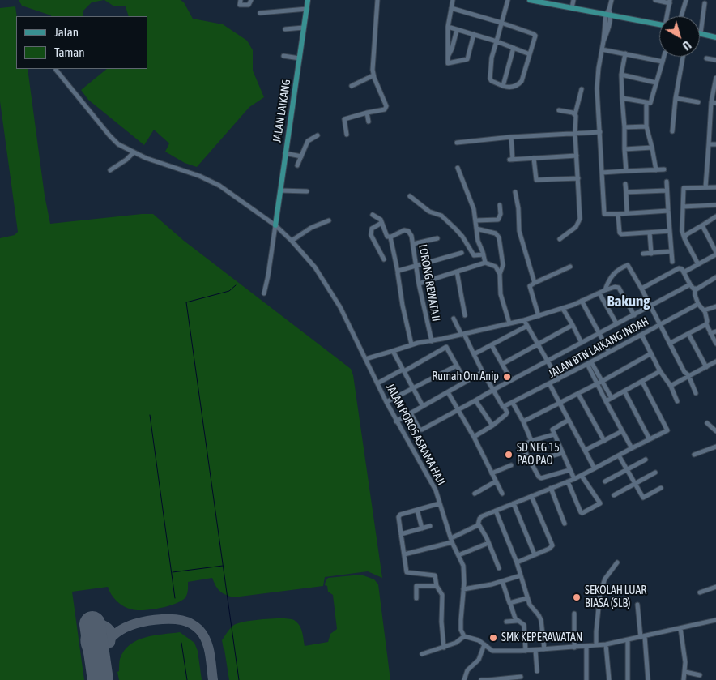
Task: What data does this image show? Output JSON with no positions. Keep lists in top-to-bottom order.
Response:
{
  "streets": {
    "main road": ["JALAN LAIKANG"],
    "street": ["LORONG REWATA II", "JALAN BTN LAIKANG INDAH", "JALAN POROS ASRAMA HAJI"]
  },
  "crossings": [
    ["JALAN LAIKANG", "JALAN POROS ASRAMA HAJI"]
  ],
  "districts": ["Bakung"],
  "places": [
    "Rumah Om Anip",
    "SD NEG.15 PAO PAO",
    "SEKOLAH LUAR BIASA (SLB)",
    "SMK KEPERAWATAN"
  ],
  "legend": ["Jalan", "Taman"],
  "north": "bottom right"
}
